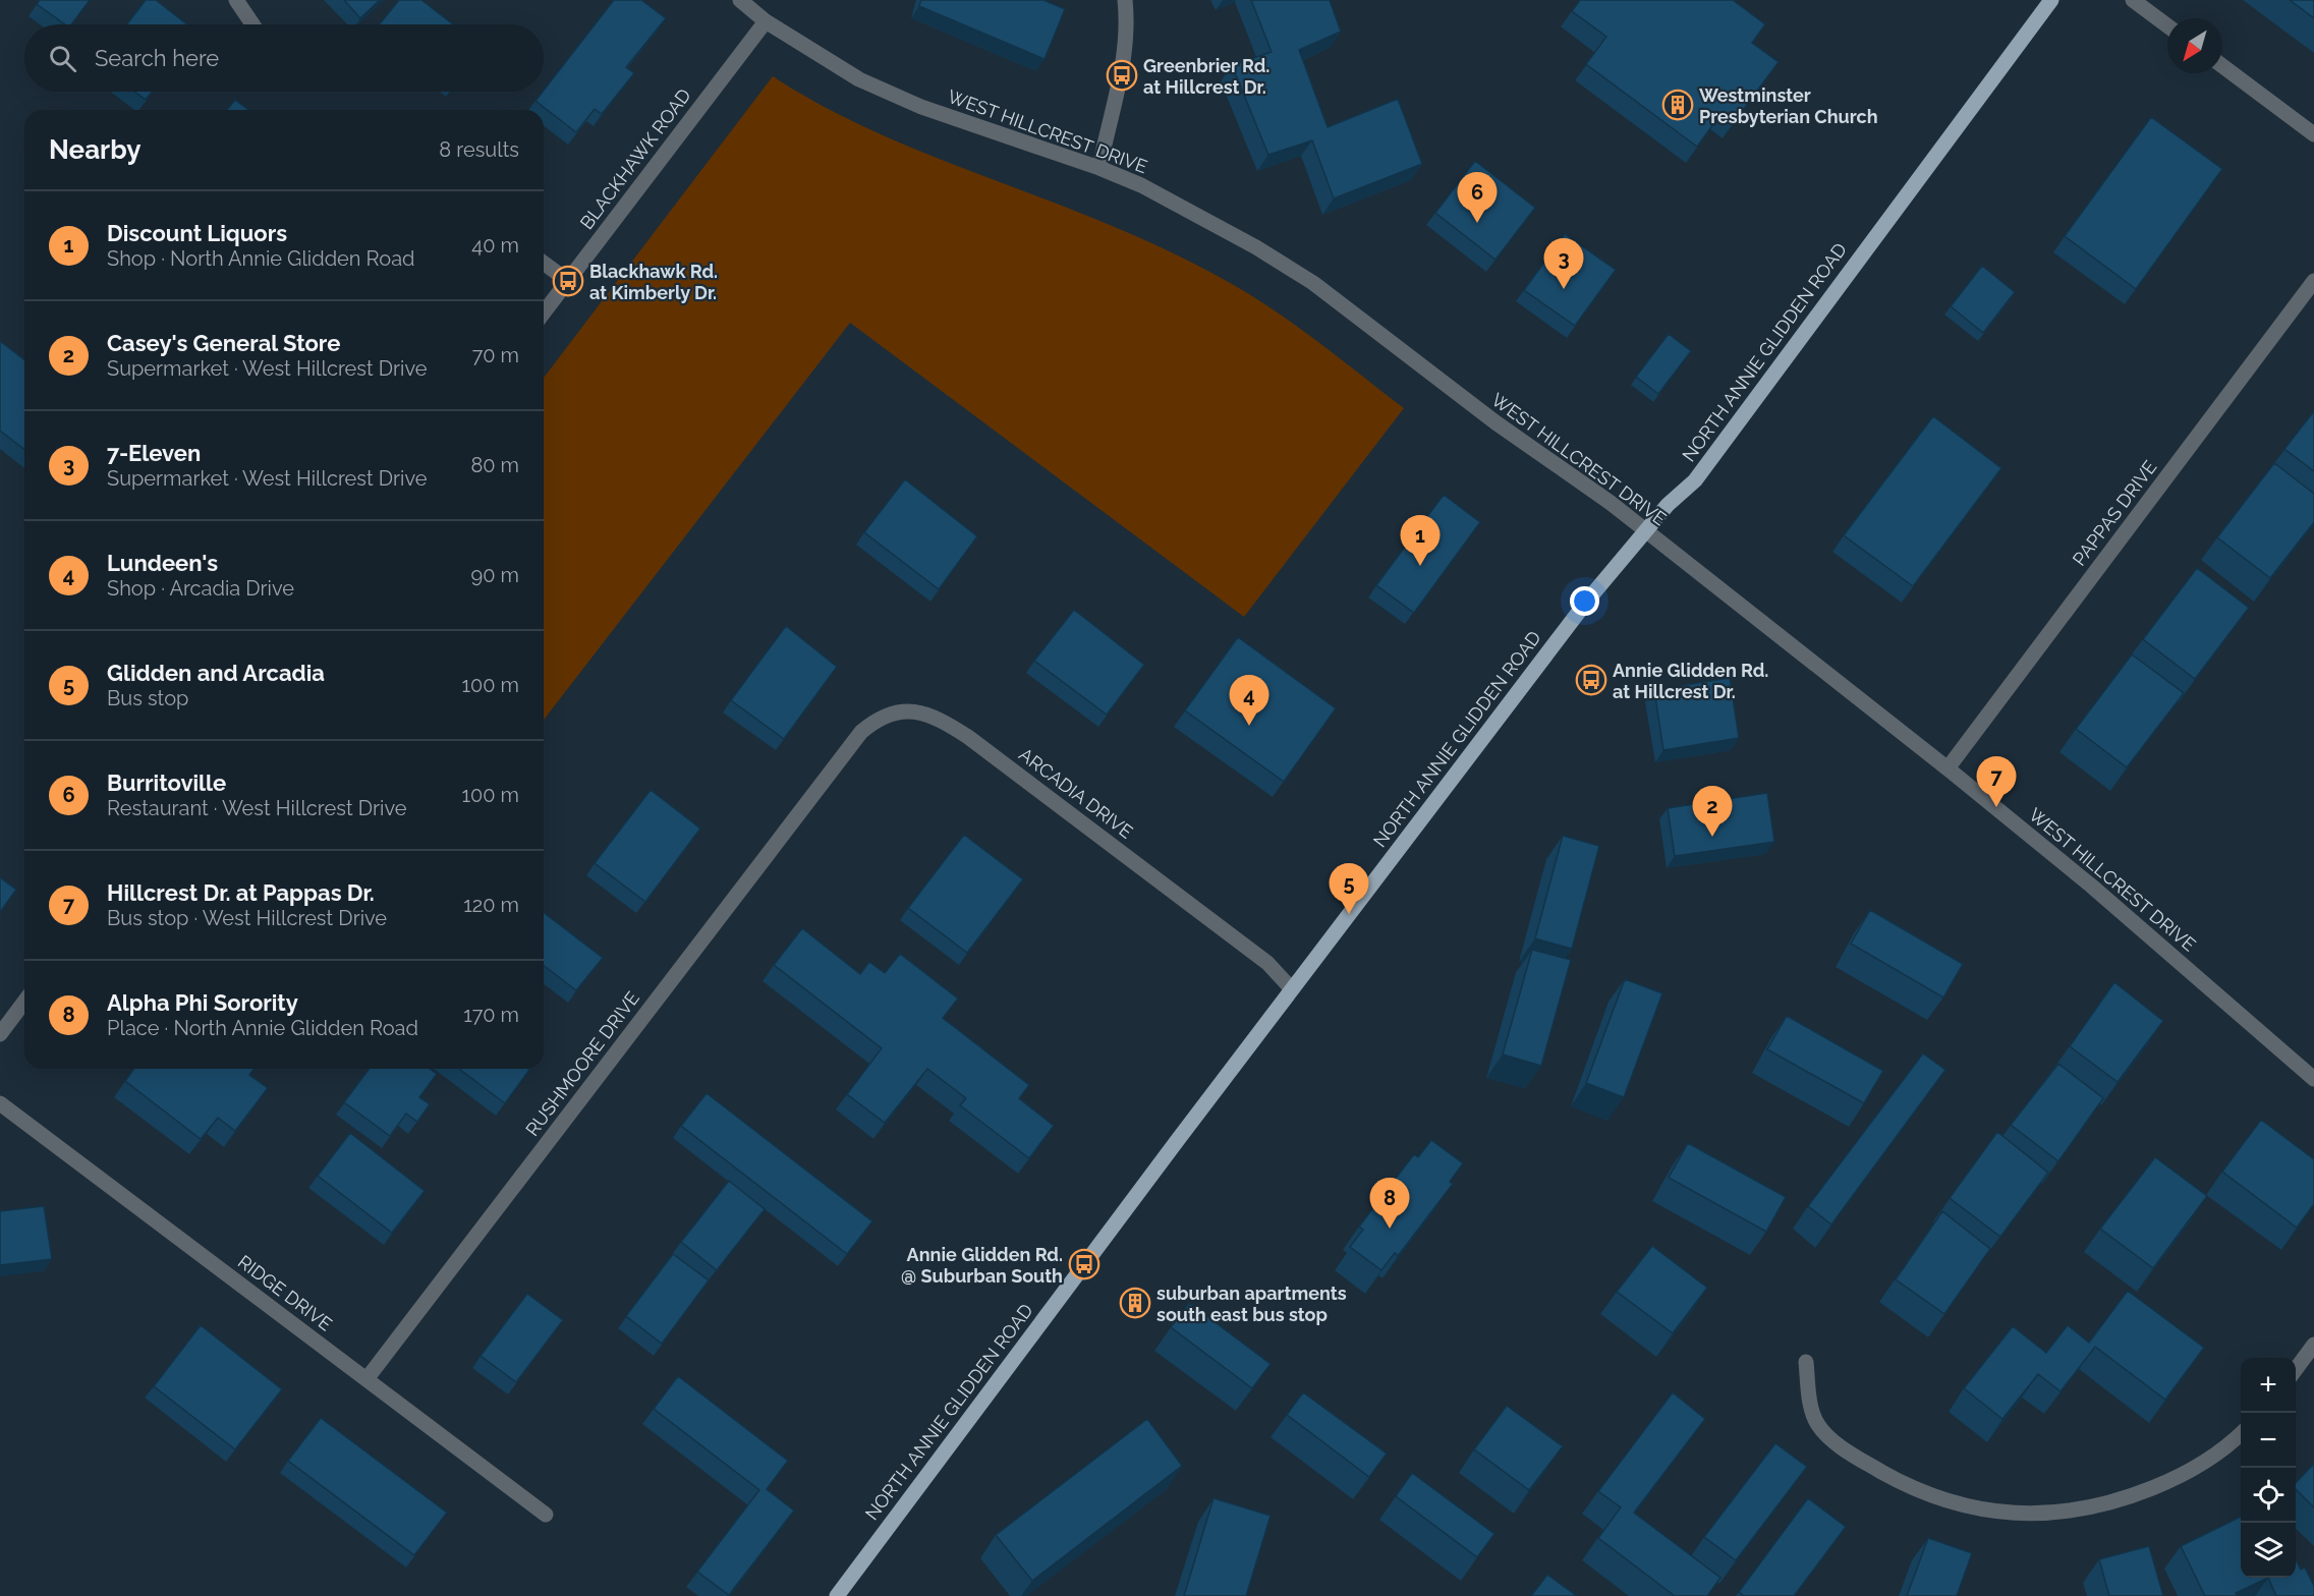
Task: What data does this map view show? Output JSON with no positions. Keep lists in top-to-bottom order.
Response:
{
  "streets": {
    "main road": ["NORTH ANNIE GLIDDEN ROAD"],
    "street": [
      "WEST HILLCREST DRIVE",
      "BLACKHAWK ROAD",
      "PAPPAS DRIVE",
      "ARCADIA DRIVE",
      "RUSHMOORE DRIVE",
      "RIDGE DRIVE"
    ]
  },
  "crossings": [
    ["WEST HILLCREST DRIVE", "BLACKHAWK ROAD"],
    ["WEST HILLCREST DRIVE", "NORTH ANNIE GLIDDEN ROAD"],
    ["WEST HILLCREST DRIVE", "PAPPAS DRIVE"],
    ["NORTH ANNIE GLIDDEN ROAD", "ARCADIA DRIVE"],
    ["ARCADIA DRIVE", "RUSHMOORE DRIVE"],
    ["RUSHMOORE DRIVE", "RIDGE DRIVE"]
  ],
  "places": {
    "bus stop": [
      "Greenbrier Rd. at Hillcrest Dr.",
      "Blackhawk Rd. at Kimberly Dr.",
      "Annie Glidden Rd. at Hillcrest Dr.",
      "Annie Glidden Rd. @ Suburban South"
    ],
    "building": ["Westminster Presbyterian Church", "suburban apartments south east bus stop"]
  },
  "north": "bottom left",
  "page": {
    "search": "Search here",
    "heading": ["Nearby", "8 results"],
    "pins": [
      "6",
      "3",
      "1",
      "4",
      "7",
      "2",
      "5",
      "8"
    ],
    "list": [
      {
        "mark": "1",
        "name": "Discount Liquors",
        "note": "Shop · North Annie Glidden Road",
        "value": "40 m"
      },
      {
        "mark": "2",
        "name": "Casey's General Store",
        "note": "Supermarket · West Hillcrest Drive",
        "value": "70 m"
      },
      {
        "mark": "3",
        "name": "7-Eleven",
        "note": "Supermarket · West Hillcrest Drive",
        "value": "80 m"
      },
      {
        "mark": "4",
        "name": "Lundeen's",
        "note": "Shop · Arcadia Drive",
        "value": "90 m"
      },
      {
        "mark": "5",
        "name": "Glidden and Arcadia",
        "note": "Bus stop",
        "value": "100 m"
      },
      {
        "mark": "6",
        "name": "Burritoville",
        "note": "Restaurant · West Hillcrest Drive",
        "value": "100 m"
      },
      {
        "mark": "7",
        "name": "Hillcrest Dr. at Pappas Dr.",
        "note": "Bus stop · West Hillcrest Drive",
        "value": "120 m"
      },
      {
        "mark": "8",
        "name": "Alpha Phi Sorority",
        "note": "Place · North Annie Glidden Road",
        "value": "170 m"
      }
    ],
    "map_buttons": ["+", "−"]
  }
}
